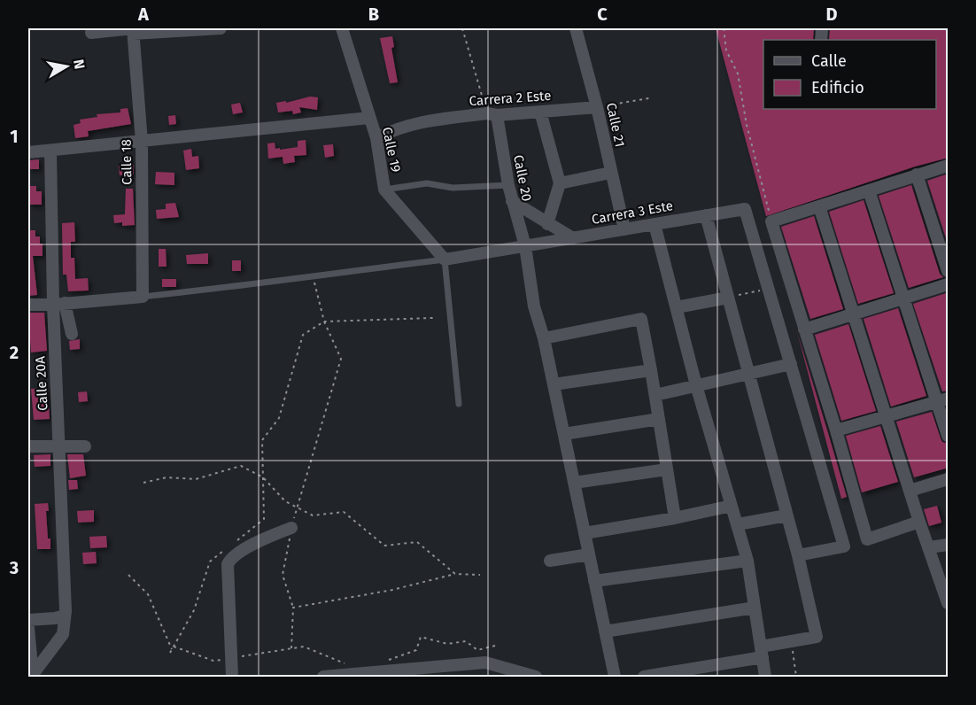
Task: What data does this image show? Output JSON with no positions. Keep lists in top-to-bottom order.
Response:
{
  "streets": {
    "street": [
      "Carrera 2 Este",
      "Calle 21",
      "Calle 19",
      "Calle 18",
      "Calle 20",
      "Carrera 3 Este",
      "Calle 20A"
    ]
  },
  "crossings": [
    ["Carrera 2 Este", "Calle 21"],
    ["Carrera 2 Este", "Calle 19"],
    ["Carrera 2 Este", "Calle 20"],
    ["Calle 21", "Carrera 3 Este"],
    ["Calle 19", "Carrera 3 Este"],
    ["Calle 20", "Carrera 3 Este"]
  ],
  "legend": ["Calle", "Edificio"],
  "north": "right",
  "grid": {
    "columns": [
      "A",
      "B",
      "C",
      "D"
    ],
    "rows": ["1", "2", "3"]
  }
}
